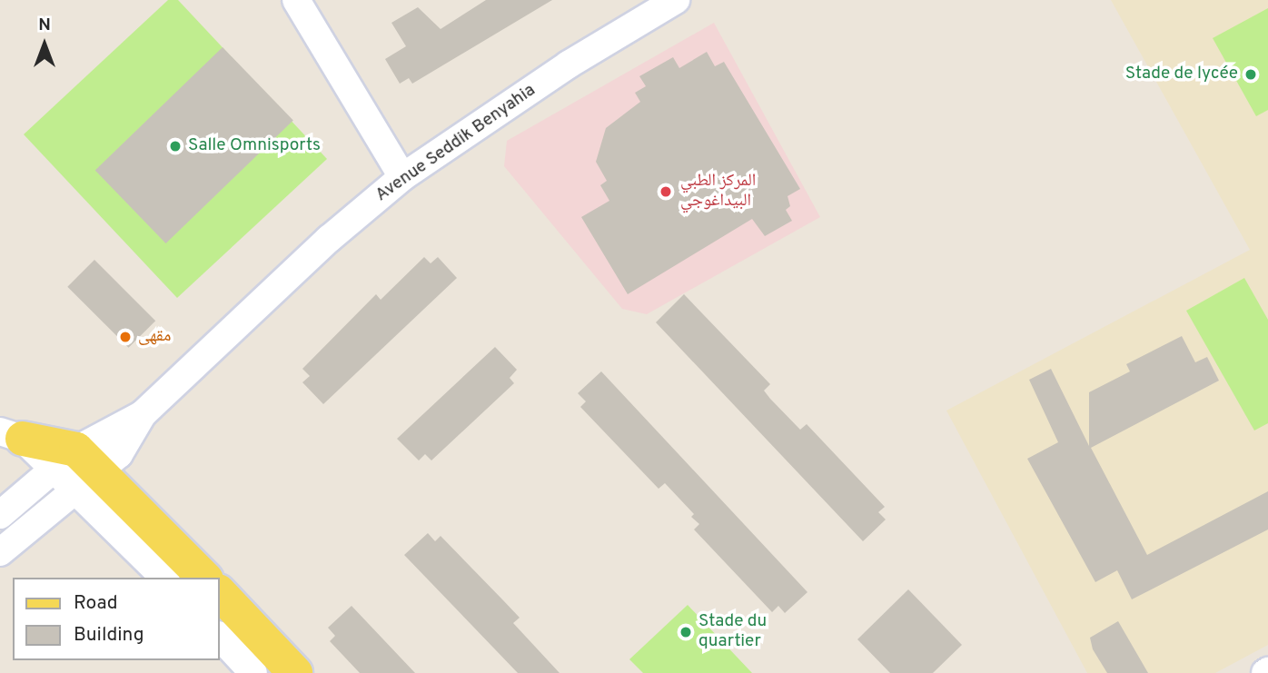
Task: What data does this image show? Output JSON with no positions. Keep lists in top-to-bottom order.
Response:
{
  "streets": {
    "street": ["Avenue Seddik Benyahia"]
  },
  "places": [
    "Stade de lycée",
    "Salle Omnisports",
    "المركز الطبي البيداغوجي",
    "مقهى",
    "Stade du quartier"
  ],
  "legend": ["Road", "Building"],
  "north": "top"
}
